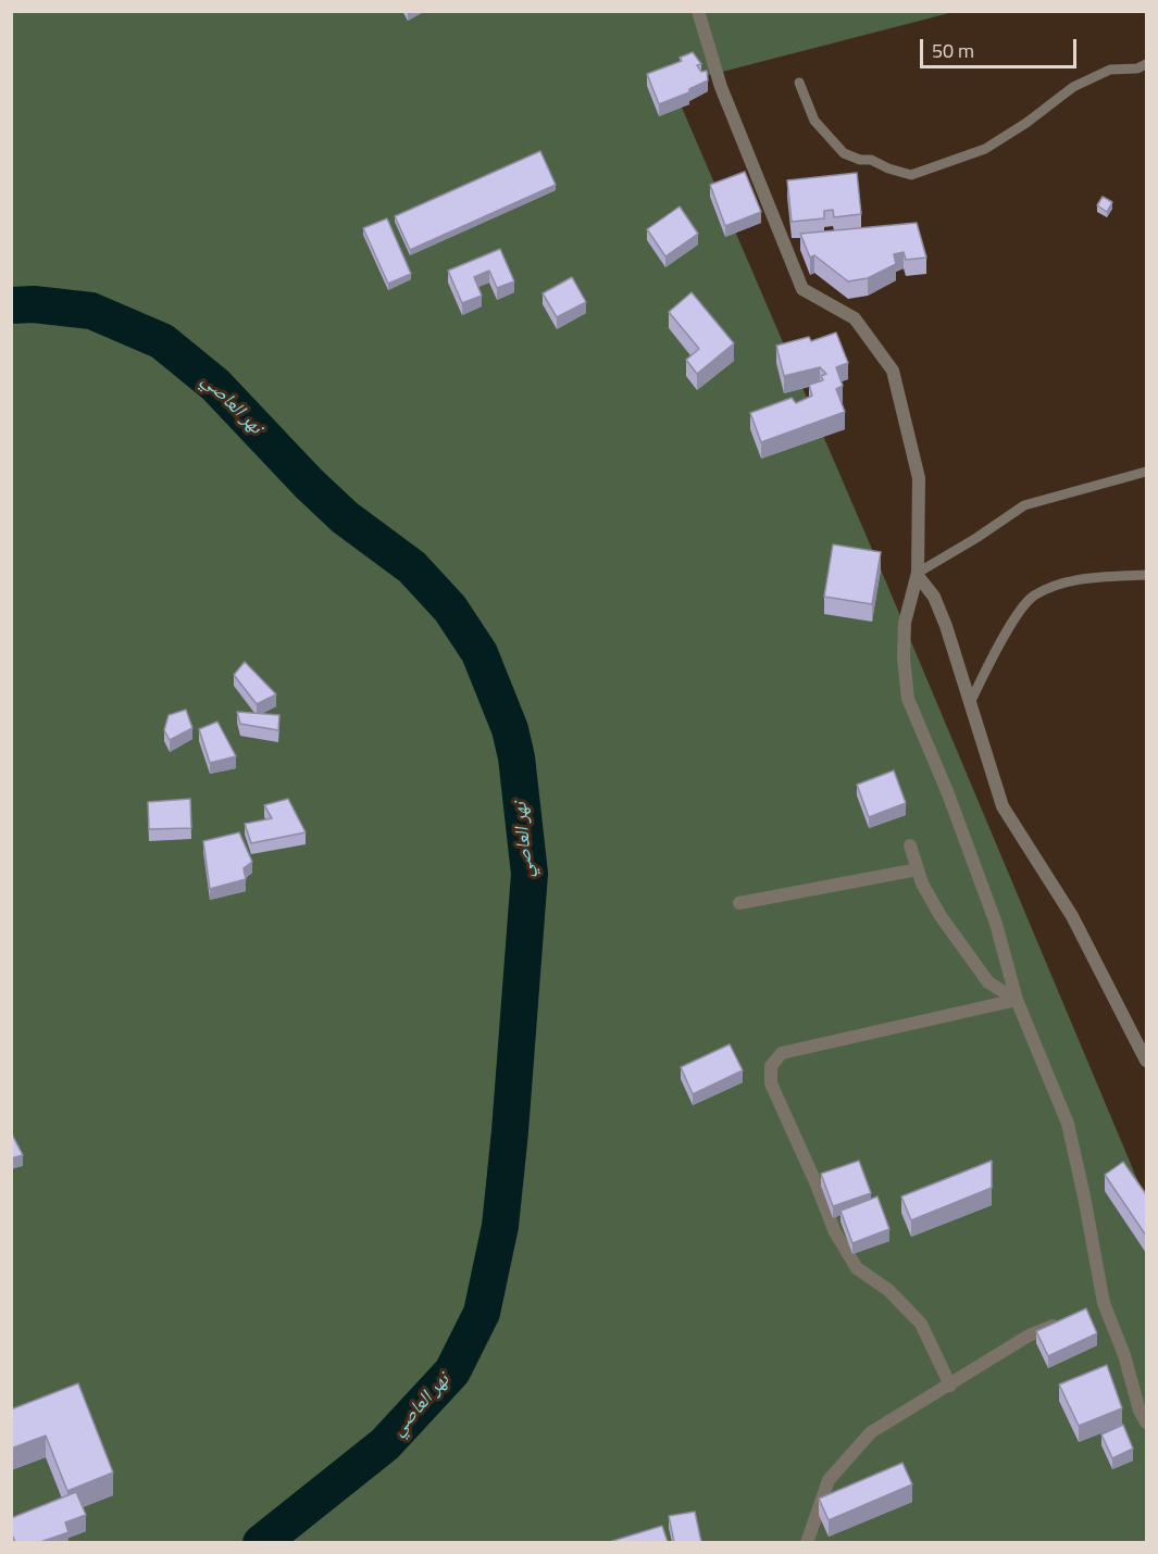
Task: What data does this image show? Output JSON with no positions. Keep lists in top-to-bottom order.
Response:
{
  "water": ["نهر العاصي"],
  "scale_bar": "50 m"
}
